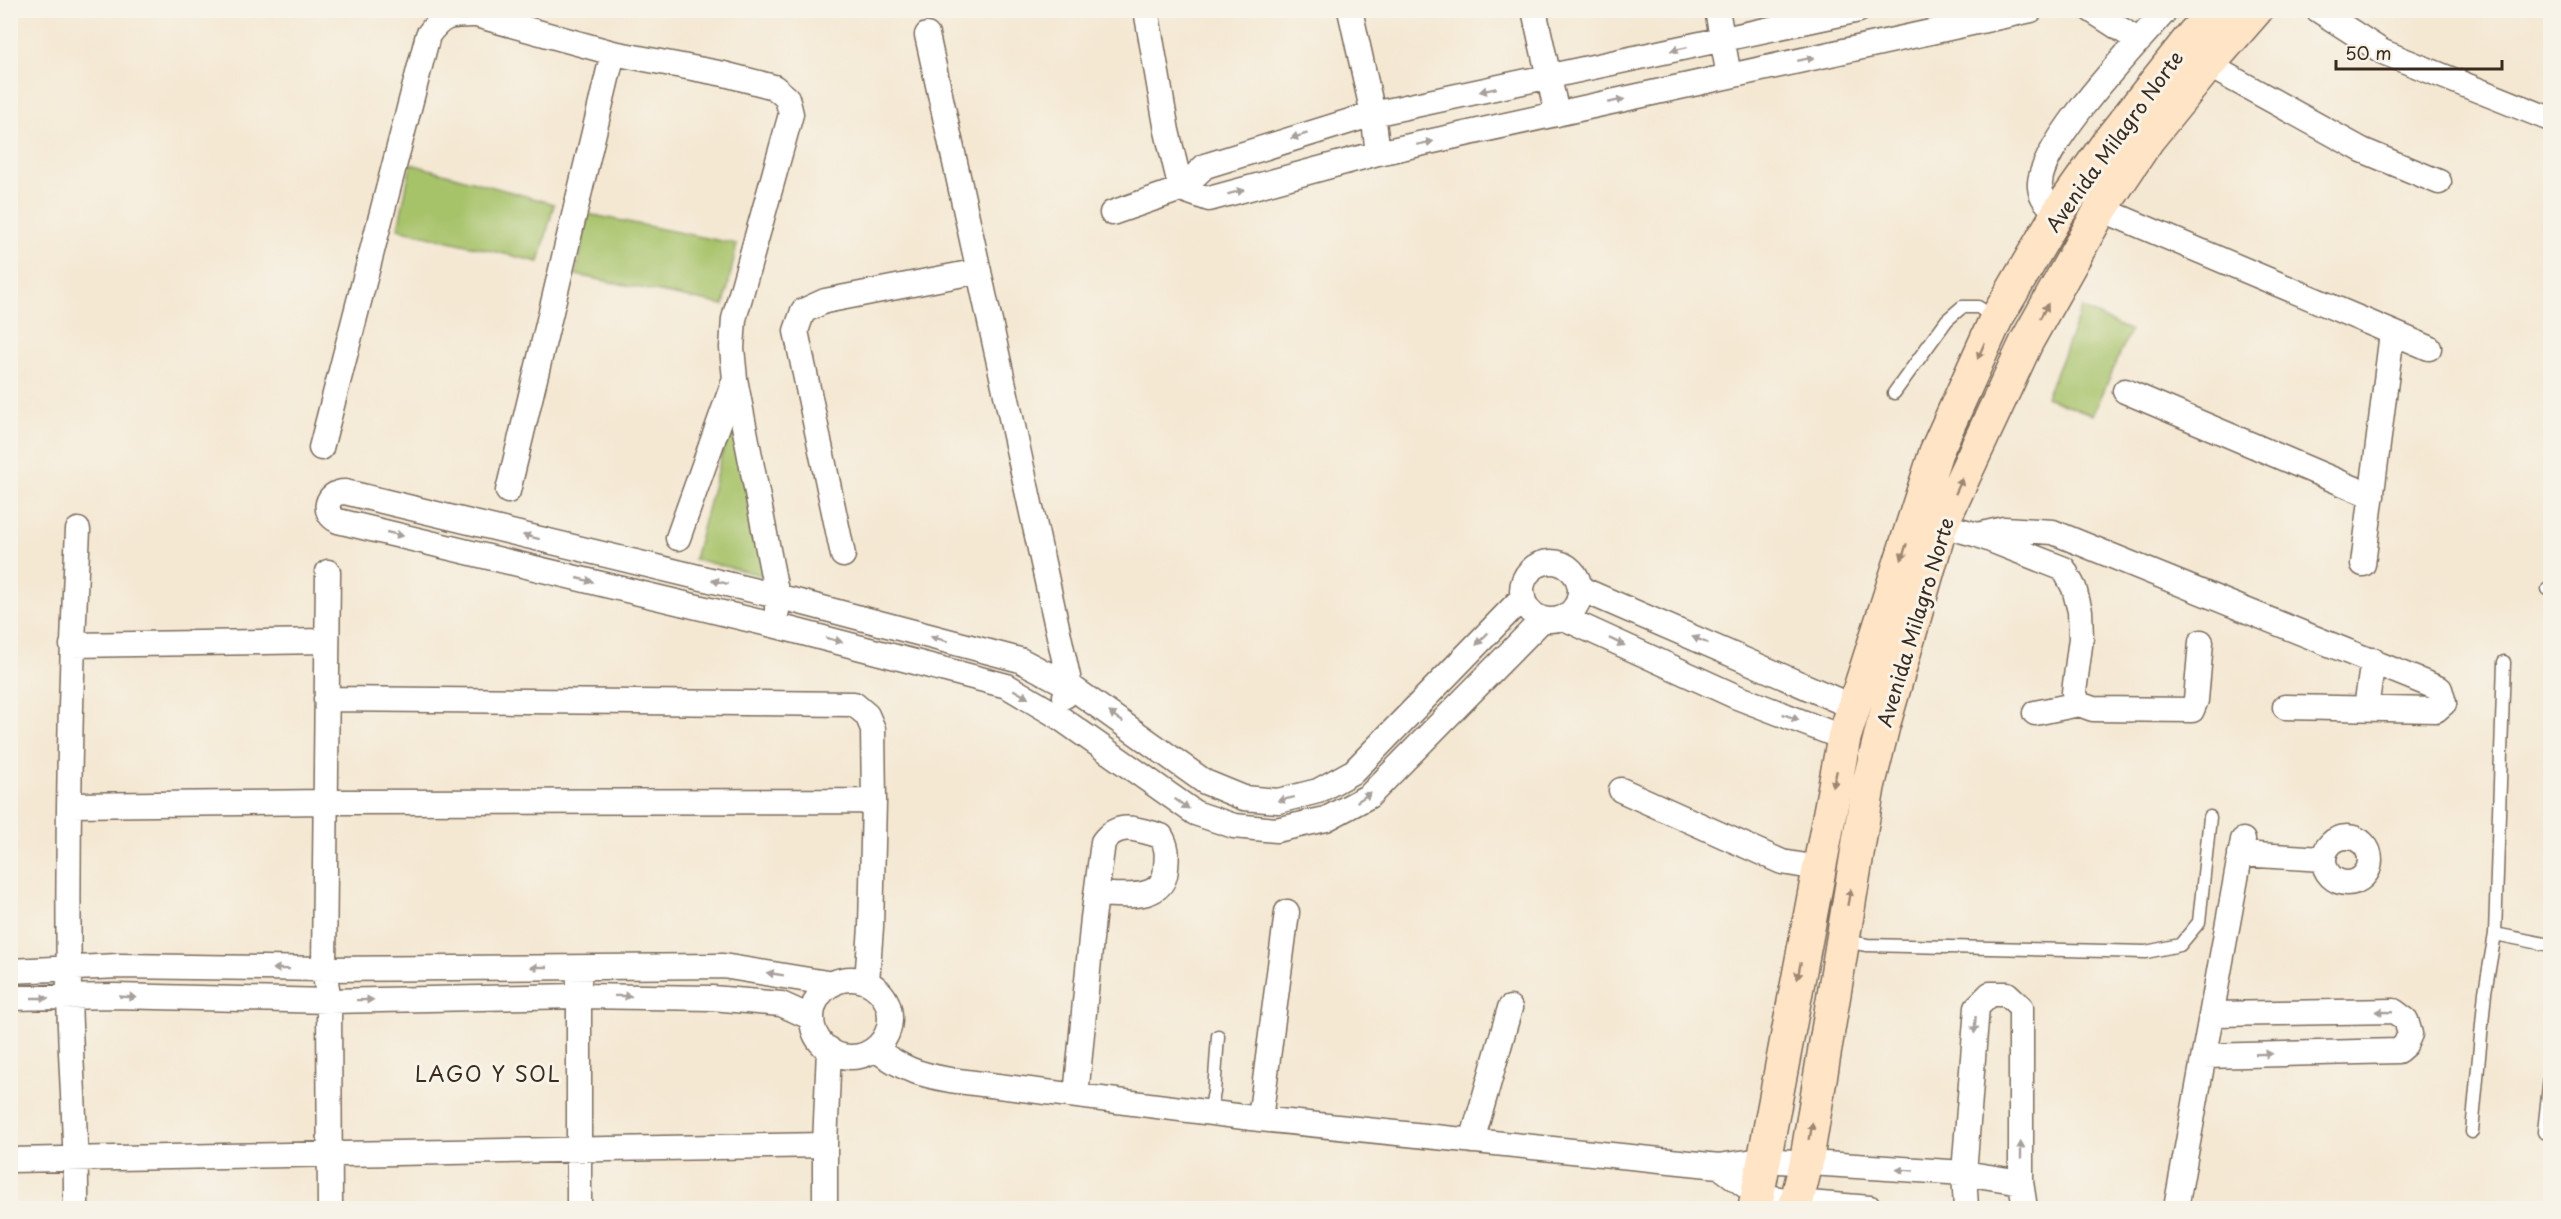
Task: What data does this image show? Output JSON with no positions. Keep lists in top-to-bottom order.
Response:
{
  "streets": {
    "main road": ["Avenida Milagro Norte"]
  },
  "districts": ["LAGO Y SOL"],
  "scale_bar": "50 m"
}
